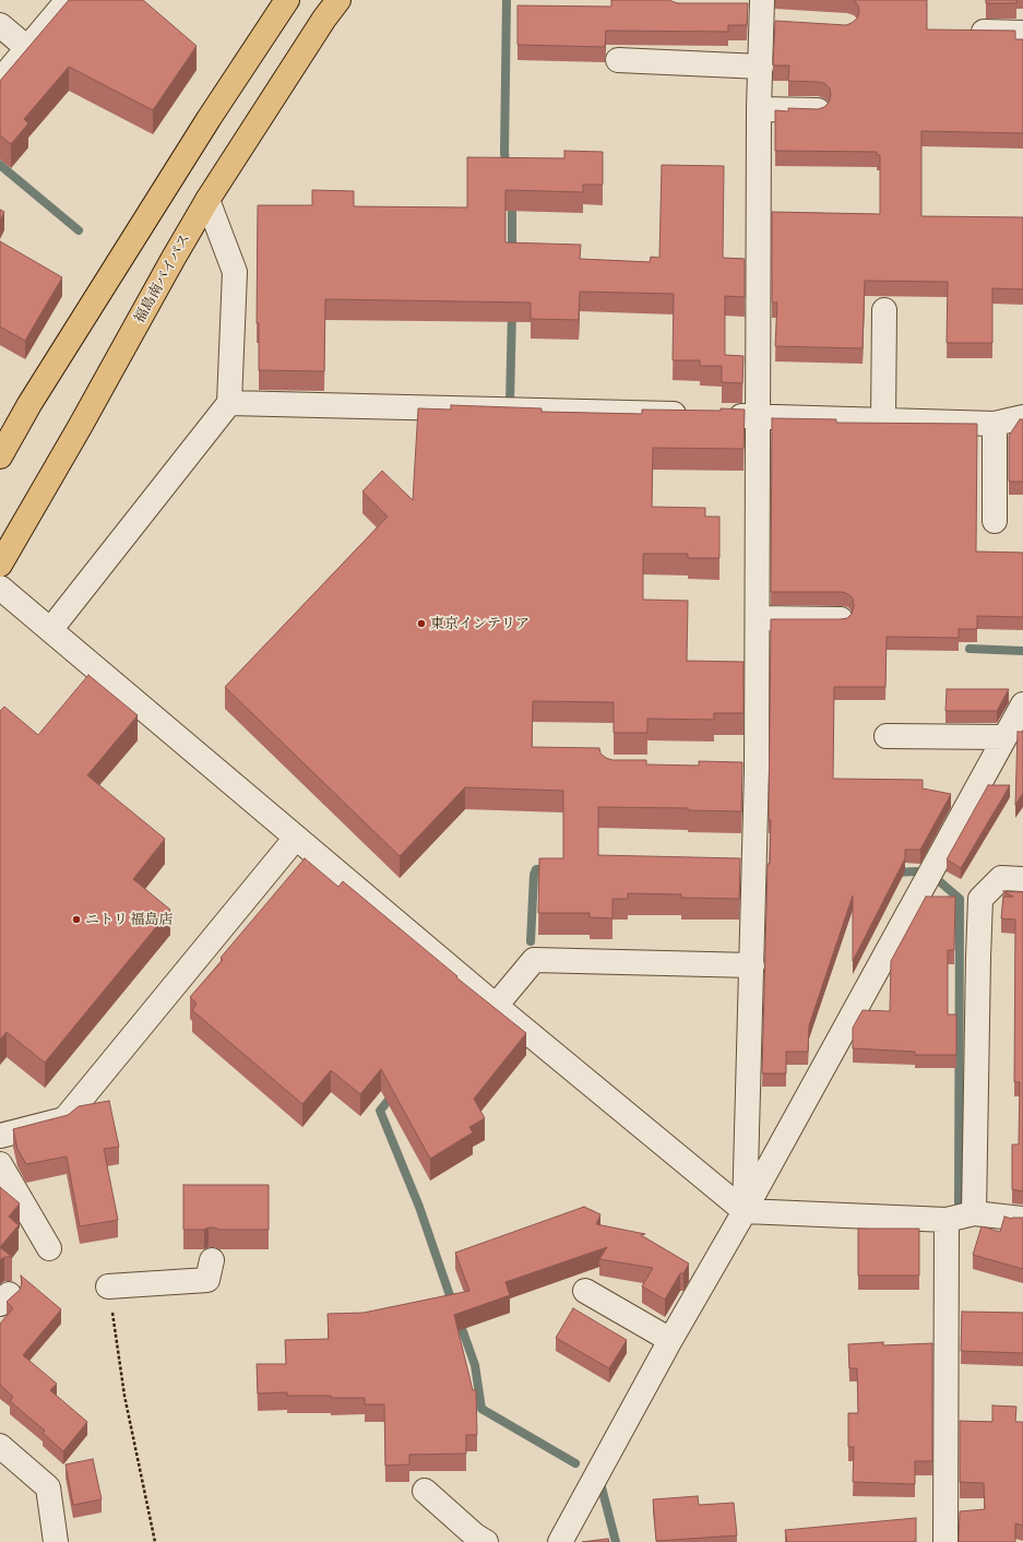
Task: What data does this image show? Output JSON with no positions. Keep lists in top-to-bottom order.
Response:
{
  "streets": {
    "highway": ["福島南バイパス"]
  },
  "places": ["東京インテリア", "ニトリ 福島店"]
}
